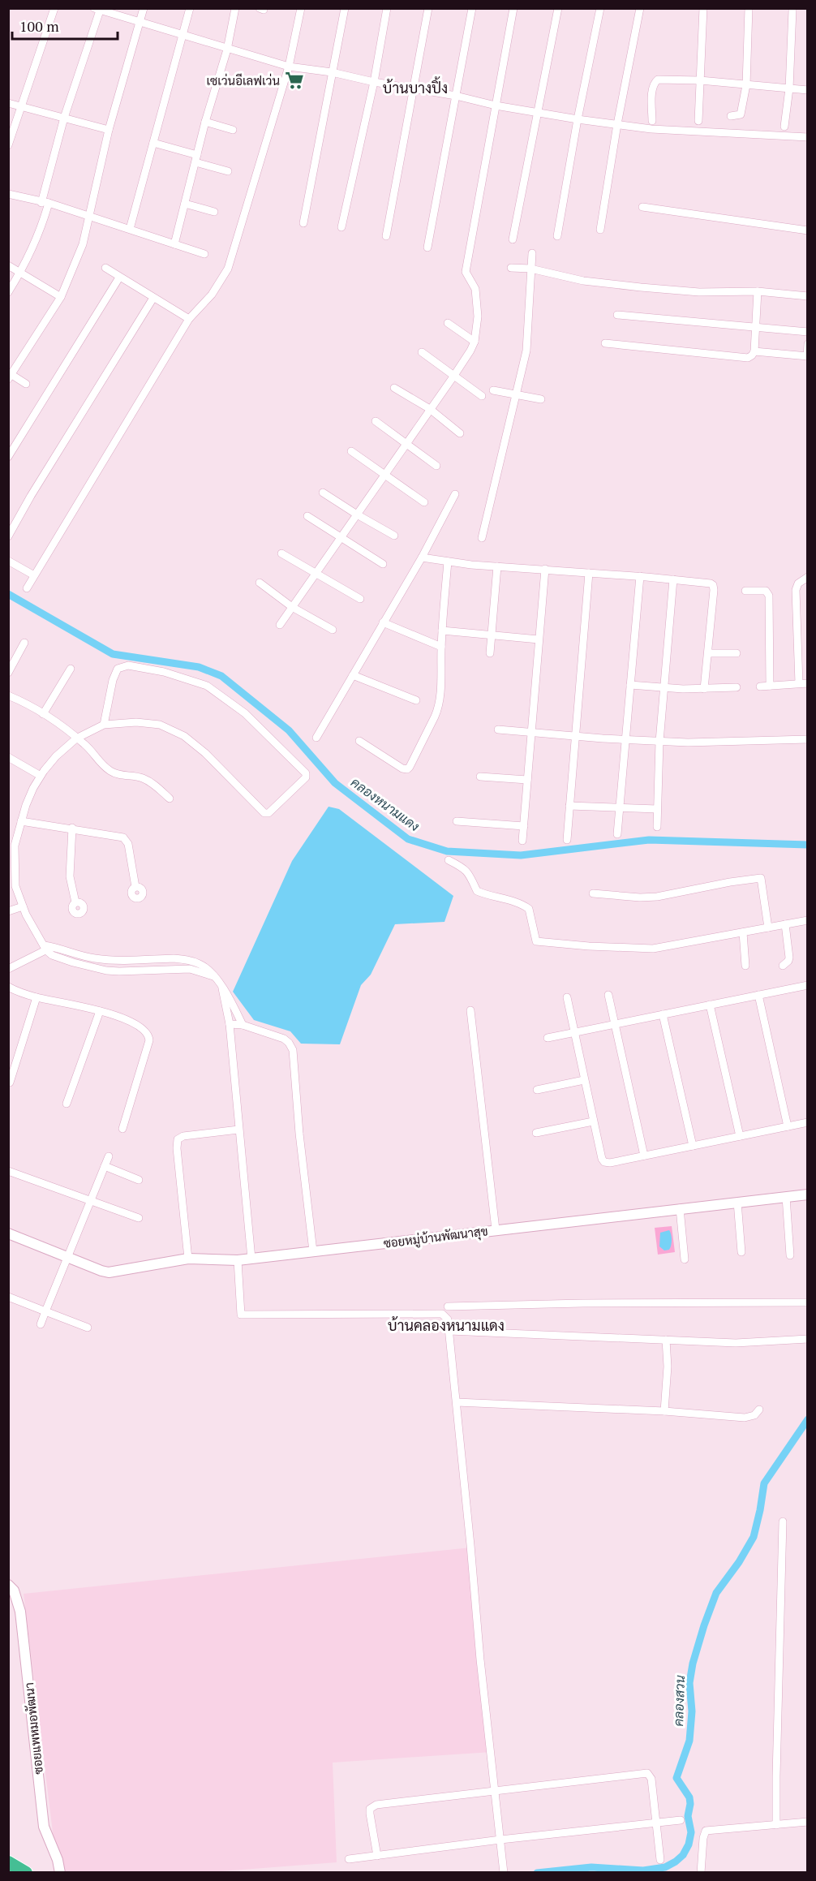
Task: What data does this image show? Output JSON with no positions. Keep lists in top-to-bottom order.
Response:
{
  "streets": {
    "street": ["ซอยหมู่บ้านพัฒนาสุข", "ซอยแพหมอพัฒนา"]
  },
  "districts": ["บ้านบางปิ้ง", "บ้านคลองหนามแดง"],
  "water": ["คลองหนามแดง", "คลองสวน"],
  "places": {
    "supermarket": ["เซเว่นอีเลฟเว่น"]
  },
  "scale_bar": "100 m"
}
